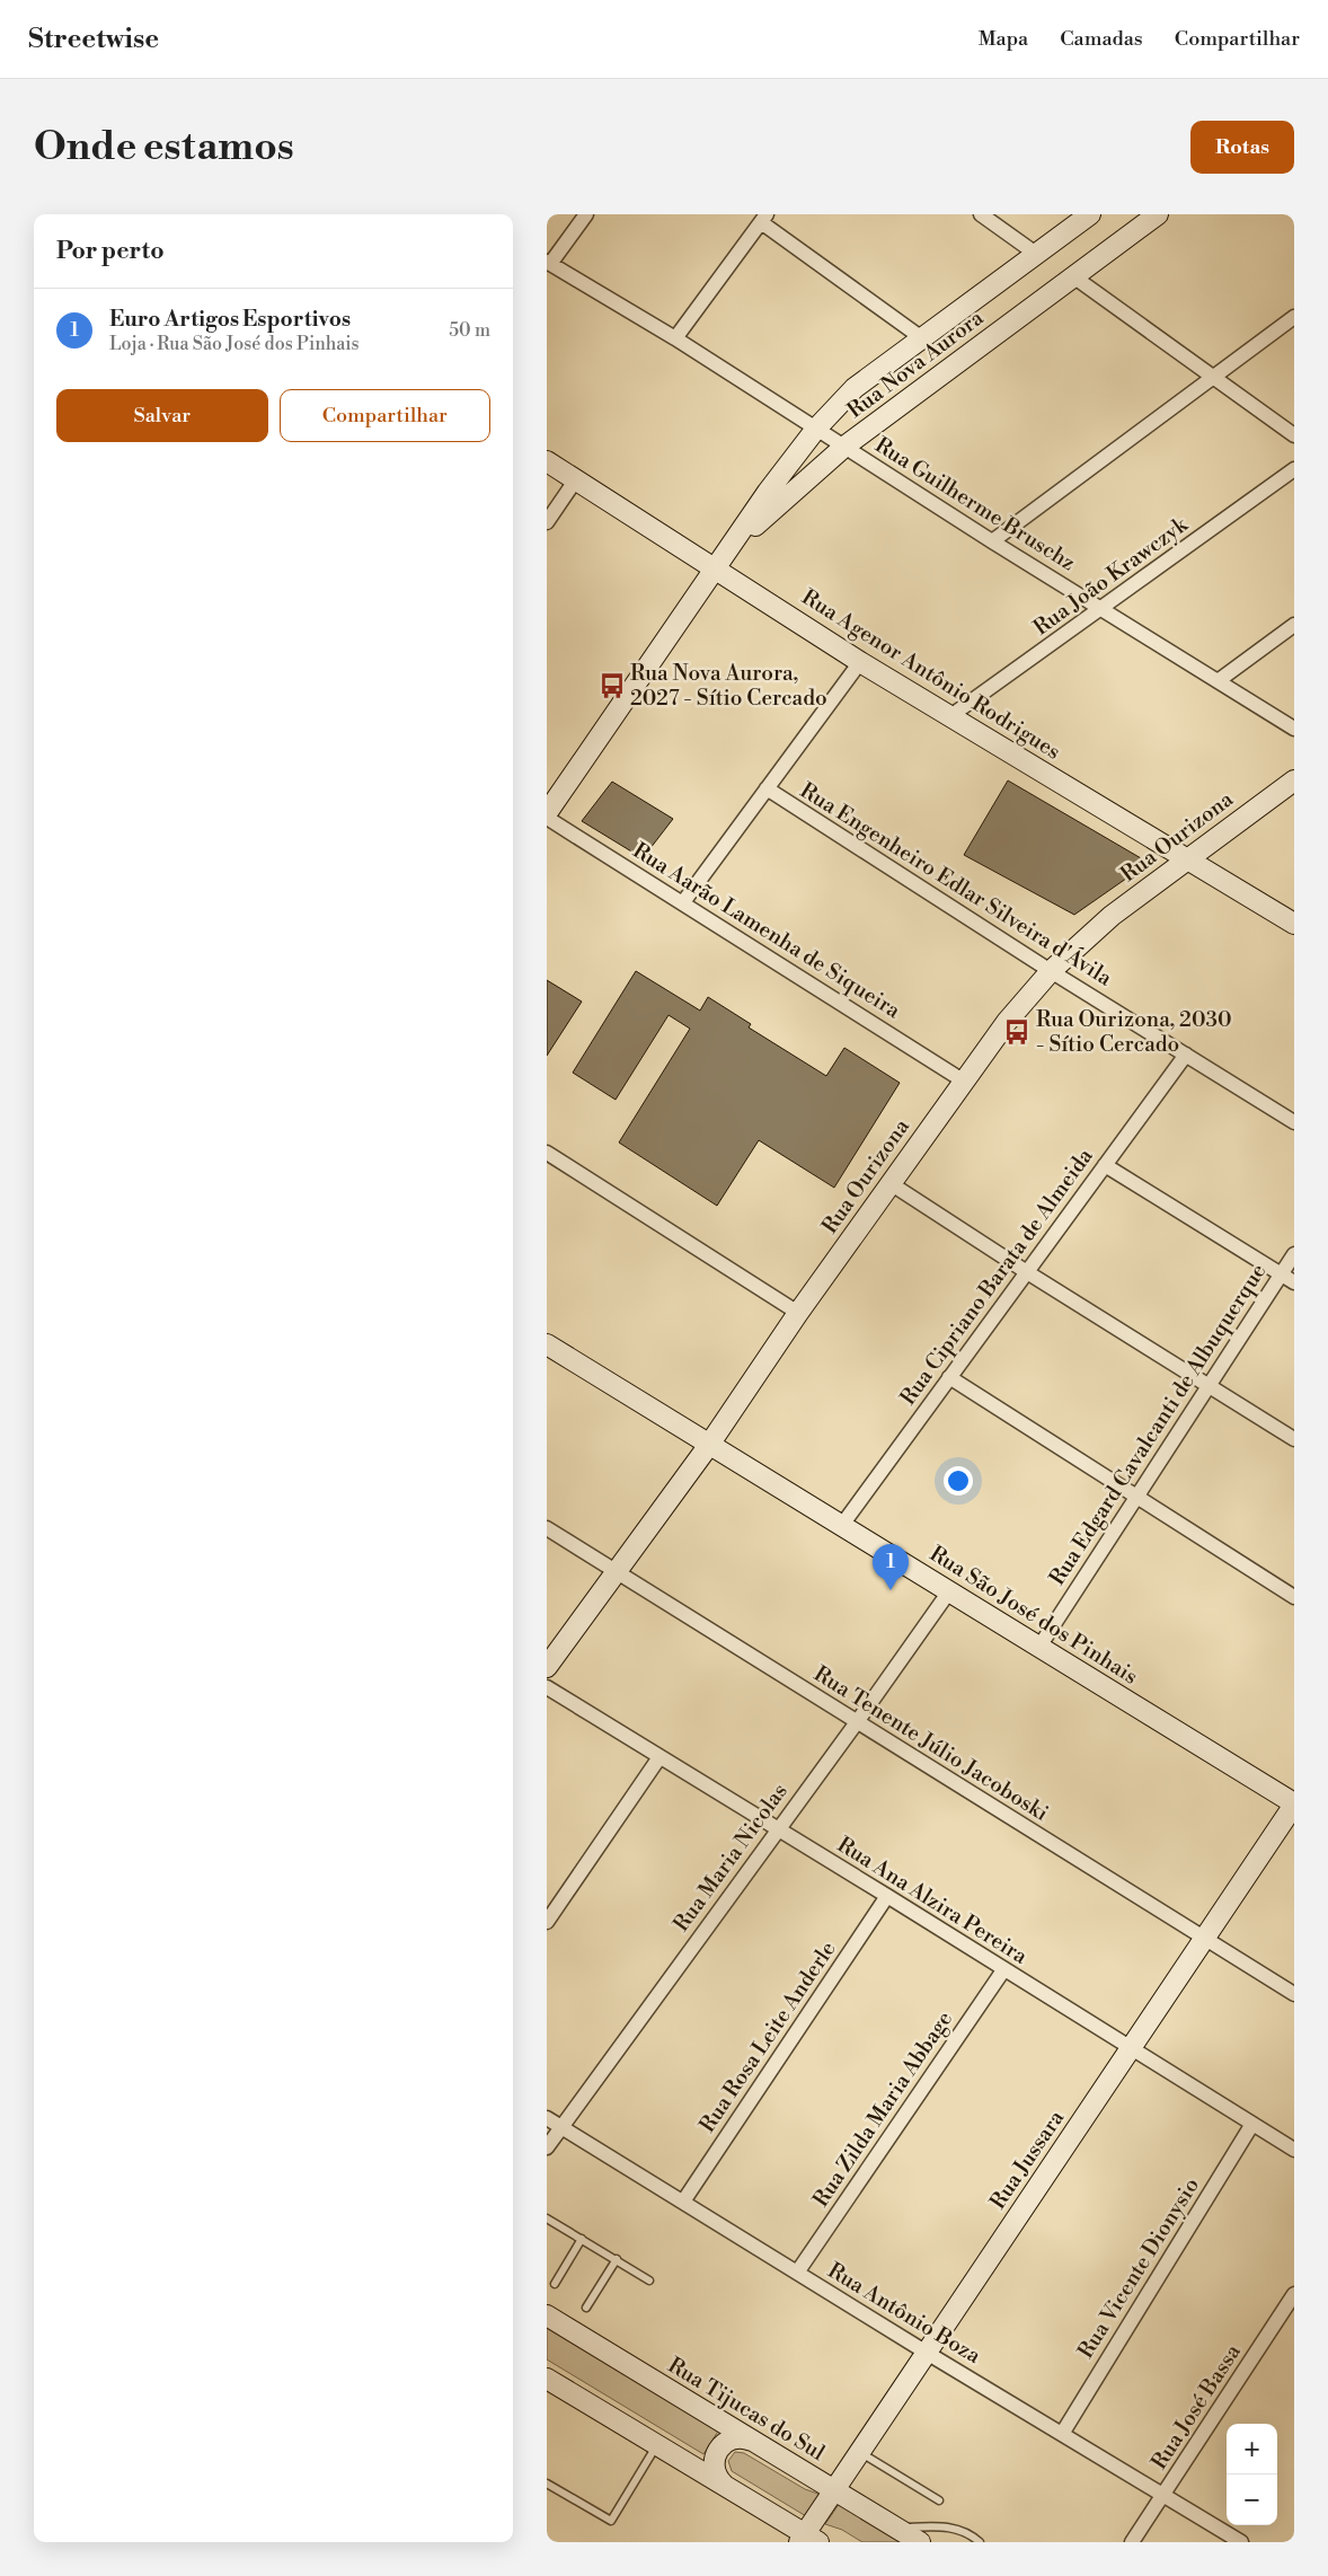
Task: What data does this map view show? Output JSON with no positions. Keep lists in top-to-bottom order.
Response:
{
  "streets": {
    "main road": [
      "Rua Nova Aurora",
      "Rua Agenor Antônio Rodrigues",
      "Rua Ourizona",
      "Rua São José dos Pinhais",
      "Rua Jussara",
      "Rua Tijucas do Sul"
    ],
    "street": [
      "Rua Guilherme Bruschz",
      "Rua João Krawczyk",
      "Rua Engenheiro Edlar Silveira d'Ávila",
      "Rua Aarão Lamenha de Siqueira",
      "Rua Cipriano Barata de Almeida",
      "Rua Edgard Cavalcanti de Albuquerque",
      "Rua Tenente Júlio Jacoboski",
      "Rua Maria Nicolas",
      "Rua Ana Alzira Pereira",
      "Rua Rosa Leite Anderle",
      "Rua Zilda Maria Abbage",
      "Rua Vicente Dionysio",
      "Rua Antônio Boza",
      "Rua José Bassa"
    ]
  },
  "crossings": [
    ["Rua Nova Aurora", "Rua Guilherme Bruschz"],
    ["Rua Nova Aurora", "Rua Agenor Antônio Rodrigues"],
    ["Rua Guilherme Bruschz", "Rua João Krawczyk"],
    ["Rua João Krawczyk", "Rua Agenor Antônio Rodrigues"],
    ["Rua Agenor Antônio Rodrigues", "Rua Ourizona"],
    ["Rua Ourizona", "Rua Engenheiro Edlar Silveira d'Ávila"],
    ["Rua Ourizona", "Rua Aarão Lamenha de Siqueira"],
    ["Rua Ourizona", "Rua São José dos Pinhais"],
    ["Rua Ourizona", "Rua Tenente Júlio Jacoboski"],
    ["Rua Engenheiro Edlar Silveira d'Ávila", "Rua Cipriano Barata de Almeida"],
    ["Rua Cipriano Barata de Almeida", "Rua São José dos Pinhais"],
    ["Rua Edgard Cavalcanti de Albuquerque", "Rua São José dos Pinhais"],
    ["Rua São José dos Pinhais", "Rua Maria Nicolas"],
    ["Rua São José dos Pinhais", "Rua Jussara"],
    ["Rua Tenente Júlio Jacoboski", "Rua Maria Nicolas"],
    ["Rua Tenente Júlio Jacoboski", "Rua Jussara"],
    ["Rua Maria Nicolas", "Rua Ana Alzira Pereira"],
    ["Rua Maria Nicolas", "Rua Antônio Boza"],
    ["Rua Ana Alzira Pereira", "Rua Rosa Leite Anderle"],
    ["Rua Ana Alzira Pereira", "Rua Zilda Maria Abbage"],
    ["Rua Ana Alzira Pereira", "Rua Jussara"],
    ["Rua Ana Alzira Pereira", "Rua Vicente Dionysio"],
    ["Rua Rosa Leite Anderle", "Rua Antônio Boza"],
    ["Rua Zilda Maria Abbage", "Rua Antônio Boza"],
    ["Rua Jussara", "Rua Antônio Boza"],
    ["Rua Jussara", "Rua Tijucas do Sul"],
    ["Rua Vicente Dionysio", "Rua Antônio Boza"],
    ["Rua Antônio Boza", "Rua José Bassa"]
  ],
  "places": {
    "bus stop": ["Rua Nova Aurora, 2027 - Sítio Cercado", "Rua Ourizona, 2030 - Sítio Cercado"]
  },
  "page": {
    "header": "Streetwise",
    "nav": ["Mapa", "Camadas", "Compartilhar"],
    "buttons": [
      "Rotas",
      ["Salvar", "Compartilhar"]
    ],
    "title": "Onde estamos",
    "heading": "Por perto",
    "list": [
      {
        "mark": "1",
        "name": "Euro Artigos Esportivos",
        "note": "Loja · Rua São José dos Pinhais",
        "value": "50 m"
      }
    ],
    "pins": "1",
    "map_buttons": ["+", "−"]
  }
}
